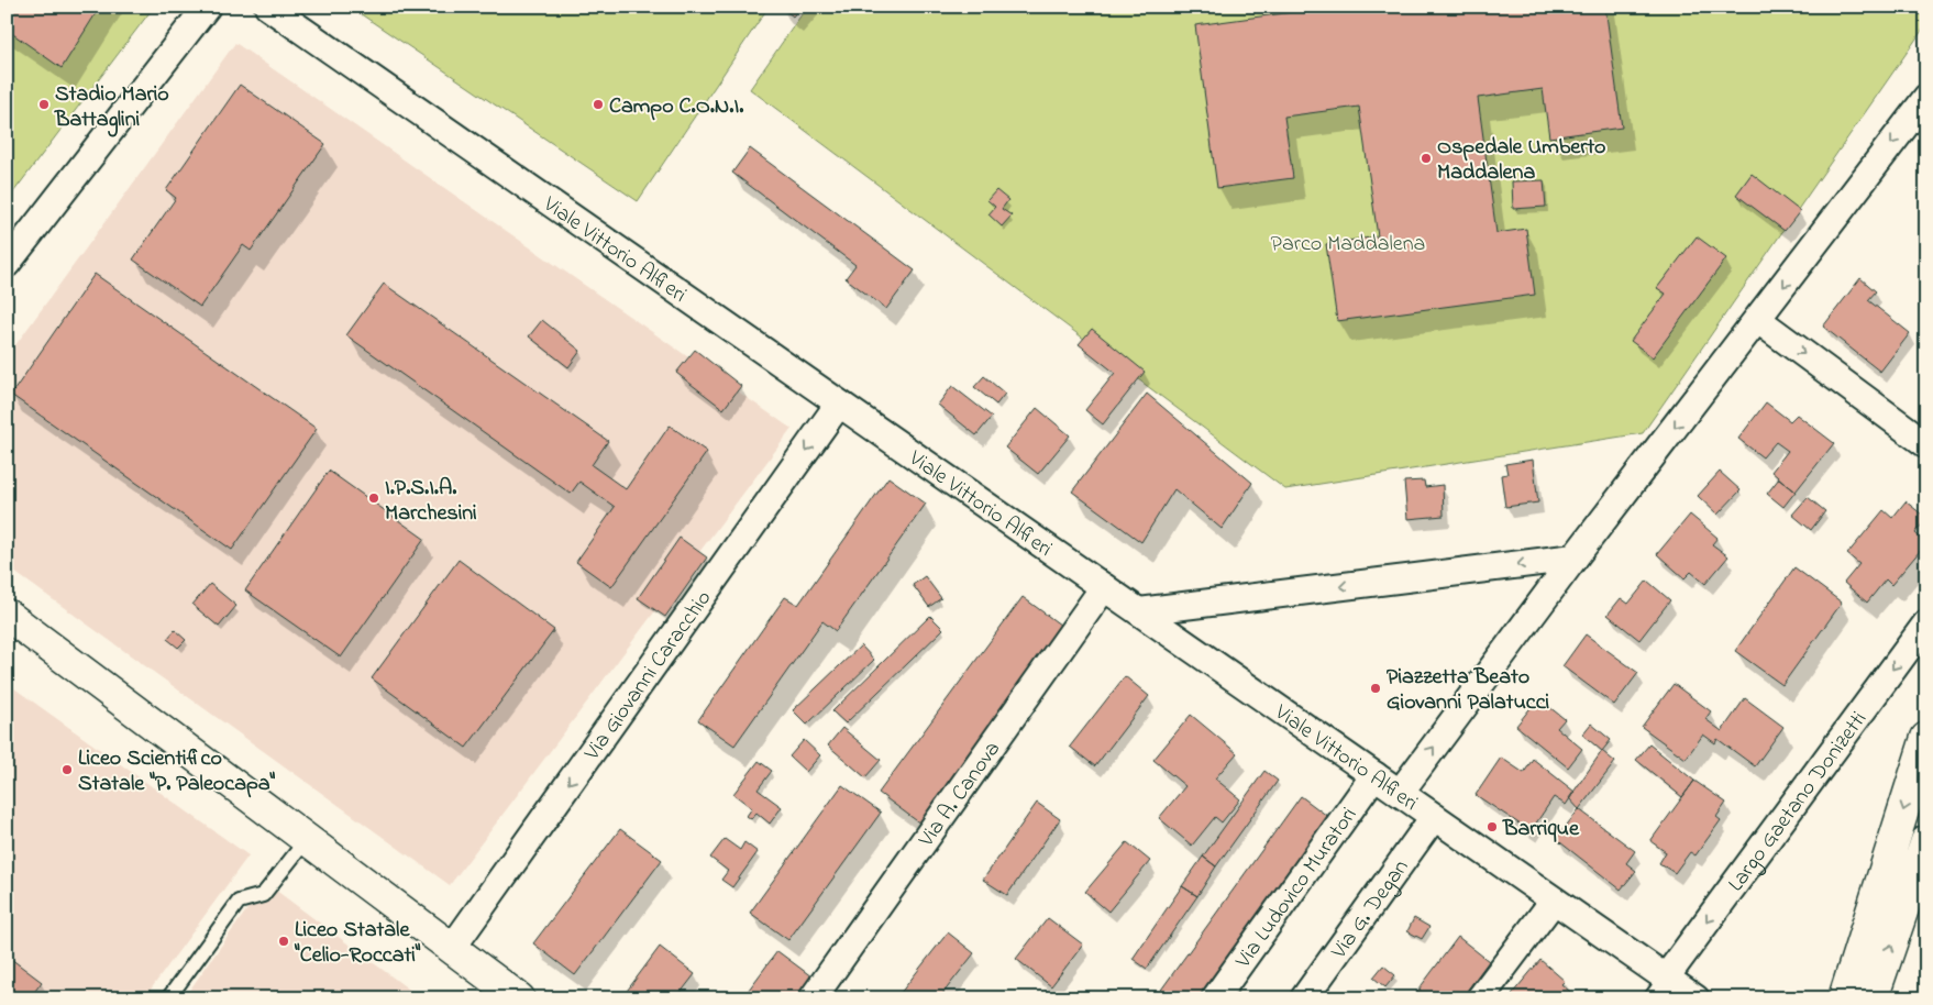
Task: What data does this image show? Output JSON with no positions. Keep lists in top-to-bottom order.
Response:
{
  "streets": {
    "street": [
      "Viale Vittorio Alfieri",
      "Via Giovanni Caracchio",
      "Via A. Canova",
      "Largo Gaetano Donizetti",
      "Via Ludovico Muratori",
      "Via G. Degan"
    ]
  },
  "crossings": [
    ["Viale Vittorio Alfieri", "Via Giovanni Caracchio"],
    ["Viale Vittorio Alfieri", "Via A. Canova"],
    ["Viale Vittorio Alfieri", "Largo Gaetano Donizetti"],
    ["Viale Vittorio Alfieri", "Via Ludovico Muratori"],
    ["Viale Vittorio Alfieri", "Via G. Degan"]
  ],
  "one_way": ["Via Giovanni Caracchio"],
  "parks": ["Parco Maddalena"],
  "places": [
    "Stadio Mario Battaglini",
    "Campo C.O.N.I.",
    "Ospedale Umberto Maddalena",
    "I.P.S.I.A. Marchesini",
    "Piazzetta Beato Giovanni Palatucci",
    "Liceo Scientifico Statale \"P. Paleocapa\"",
    "Barrique",
    "Liceo Statale \"Celio-Roccati\""
  ]
}
